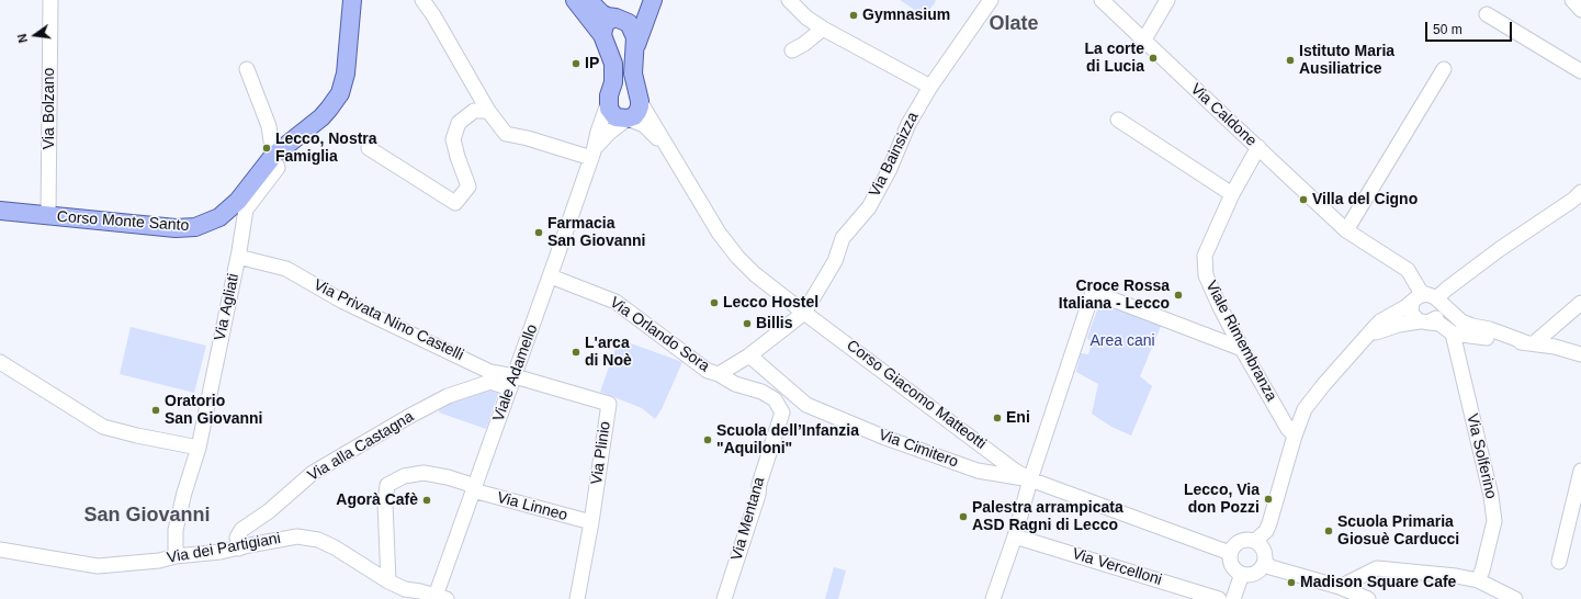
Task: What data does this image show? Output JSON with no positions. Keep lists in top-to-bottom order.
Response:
{
  "streets": {
    "main road": ["Corso Monte Santo"],
    "street": [
      "Via Bolzano",
      "Via Caldone",
      "Via Bainsizza",
      "Via Agliati",
      "Via Privata Nino Castelli",
      "Via Orlando Sora",
      "Viale Rimembranza",
      "Viale Adamello",
      "Corso Giacomo Matteotti",
      "Via alla Castagna",
      "Via Cimitero",
      "Via Plinio",
      "Via Solferino",
      "Via Linneo",
      "Via Mentana",
      "Via dei Partigiani",
      "Via Vercelloni"
    ]
  },
  "crossings": [
    ["Via Bolzano", "Corso Monte Santo"],
    ["Via Caldone", "Viale Rimembranza"],
    ["Via Bainsizza", "Via Orlando Sora"],
    ["Via Bainsizza", "Corso Giacomo Matteotti"],
    ["Corso Monte Santo", "Via Agliati"],
    ["Via Agliati", "Via Privata Nino Castelli"],
    ["Via Agliati", "Via dei Partigiani"],
    ["Via Privata Nino Castelli", "Viale Adamello"],
    ["Via Privata Nino Castelli", "Via alla Castagna"],
    ["Via Privata Nino Castelli", "Via Plinio"],
    ["Via Orlando Sora", "Viale Adamello"],
    ["Via Orlando Sora", "Corso Giacomo Matteotti"],
    ["Via Orlando Sora", "Via Cimitero"],
    ["Via Orlando Sora", "Via Mentana"],
    ["Viale Adamello", "Corso Giacomo Matteotti"],
    ["Viale Adamello", "Via alla Castagna"],
    ["Viale Adamello", "Via Plinio"],
    ["Viale Adamello", "Via Linneo"],
    ["Viale Adamello", "Via dei Partigiani"],
    ["Corso Giacomo Matteotti", "Via Cimitero"],
    ["Via alla Castagna", "Via Plinio"],
    ["Via alla Castagna", "Via dei Partigiani"],
    ["Via Plinio", "Via Linneo"],
    ["Via Linneo", "Via dei Partigiani"]
  ],
  "districts": ["Olate", "San Giovanni"],
  "parks": ["Area cani"],
  "places": [
    "Gymnasium",
    "La corte di Lucia",
    "Istituto Maria Ausiliatrice",
    "IP",
    "Lecco, Nostra Famiglia",
    "Villa del Cigno",
    "Farmacia San Giovanni",
    "Croce Rossa Italiana - Lecco",
    "Lecco Hostel",
    "Billis",
    "L'arca di Noè",
    "Oratorio San Giovanni",
    "Eni",
    "Scuola dell’Infanzia \"Aquiloni\"",
    "Lecco, Via don Pozzi",
    "Agorà Cafè",
    "Palestra arrampicata ASD Ragni di Lecco",
    "Scuola Primaria Giosuè Carducci",
    "Madison Square Cafe"
  ],
  "scale_bar": "50 m",
  "north": "left"
}
